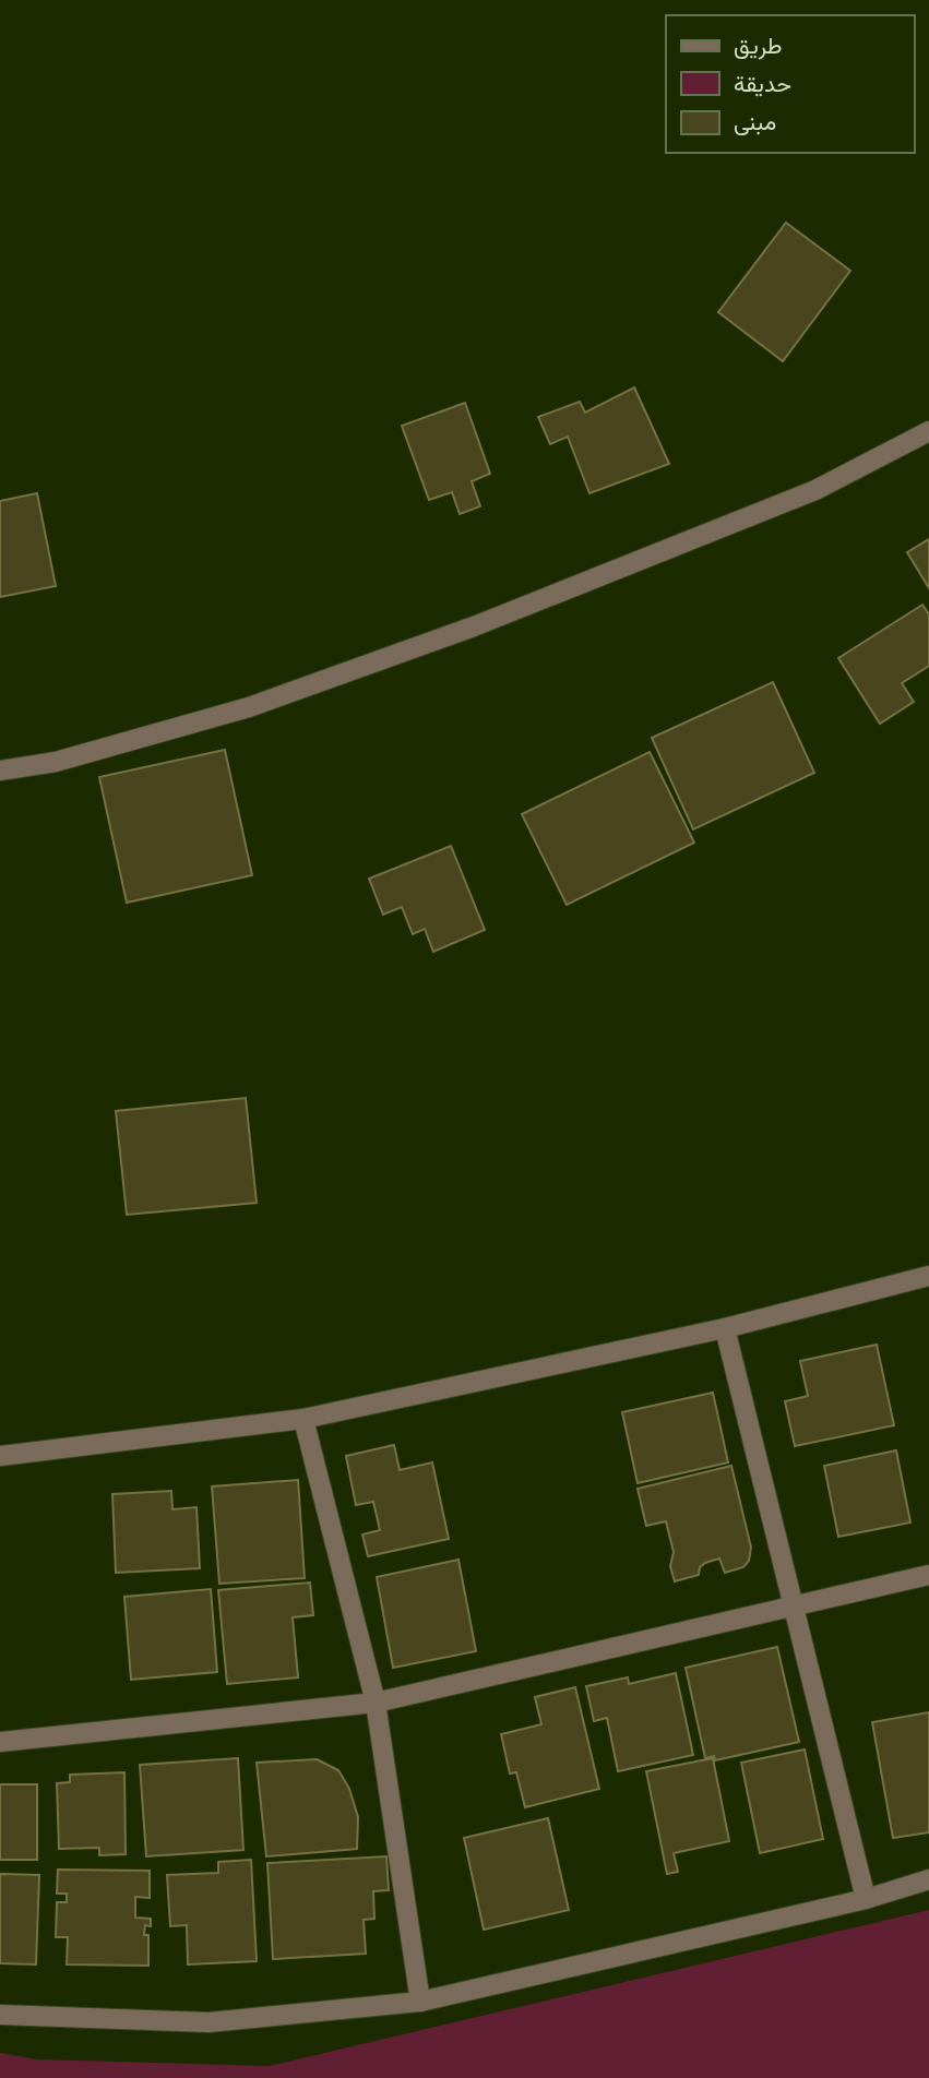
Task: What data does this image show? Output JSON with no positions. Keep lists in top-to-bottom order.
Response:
{
  "legend": ["طريق", "حديقة", "مبنى"]
}
